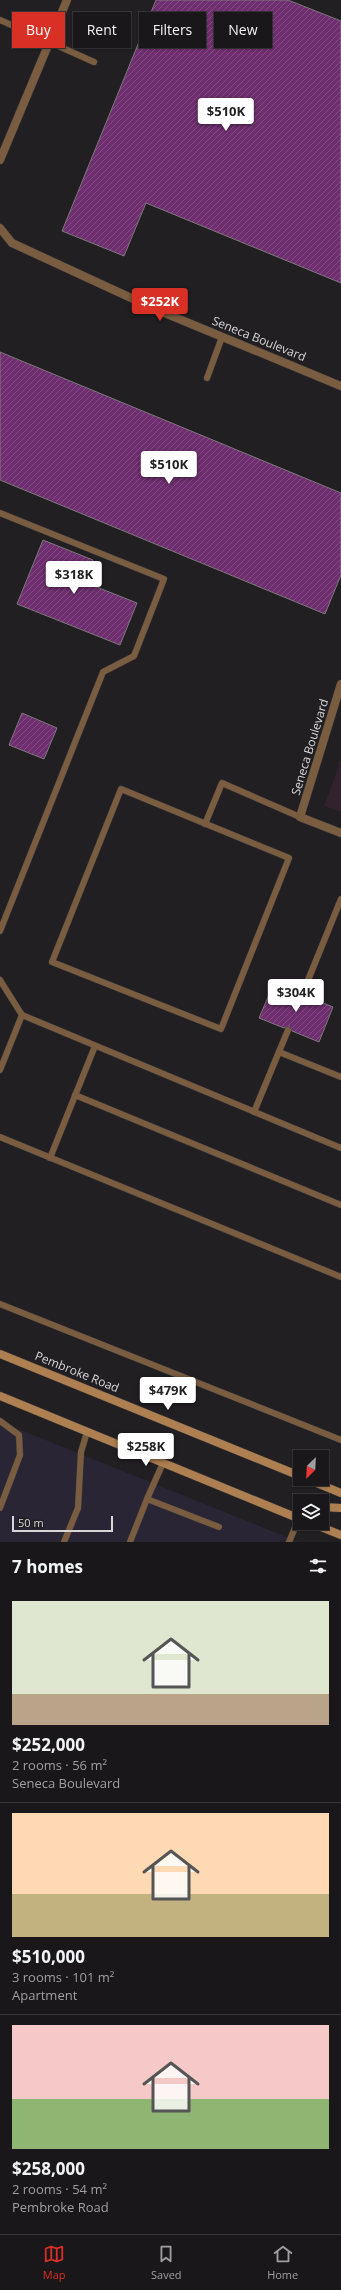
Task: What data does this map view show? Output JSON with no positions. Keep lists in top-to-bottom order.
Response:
{
  "streets": {
    "main road": ["Pembroke Road"],
    "street": ["Seneca Boulevard"]
  },
  "scale_bar": "50 m",
  "north": "bottom left",
  "page": {
    "chip": [
      "Buy",
      "Rent",
      "Filters",
      "New"
    ],
    "price": [
      "$510K",
      "$252K",
      "$510K",
      "$318K",
      "$304K",
      "$479K",
      "$258K"
    ],
    "scale": "50 m",
    "heading": "7 homes",
    "list": [
      {
        "name": "$252,000",
        "note": "2 rooms · 56 m² · Seneca Boulevard"
      },
      {
        "name": "$510,000",
        "note": "3 rooms · 101 m² · Apartment"
      },
      {
        "name": "$258,000",
        "note": "2 rooms · 54 m² · Pembroke Road"
      }
    ],
    "tabs": ["Map", "Saved", "Home"]
  }
}
